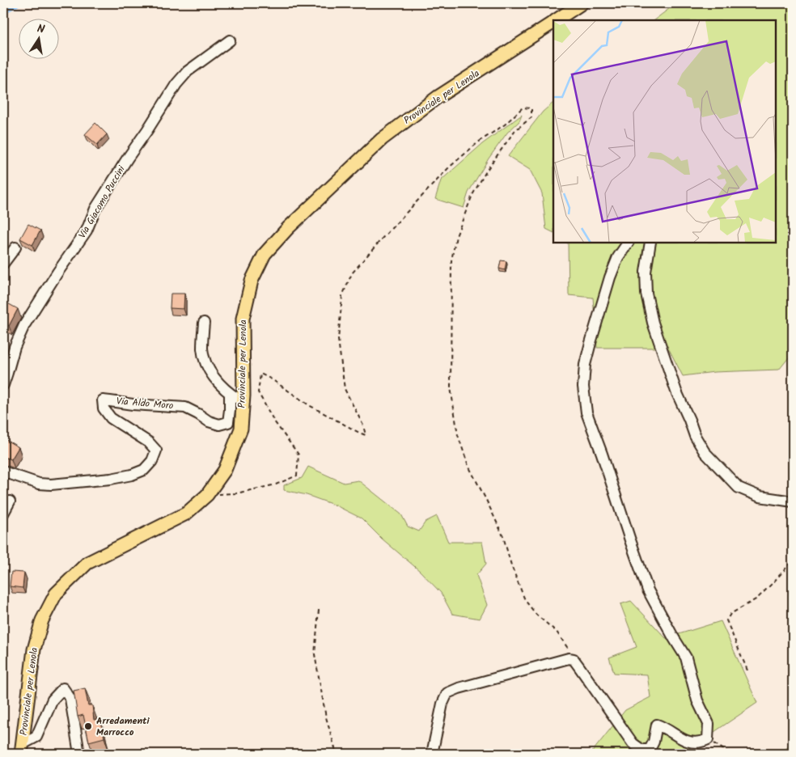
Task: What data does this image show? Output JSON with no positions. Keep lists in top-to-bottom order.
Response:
{
  "streets": {
    "main road": ["Provinciale per Lenola"],
    "street": ["Via Giacomo Puccini", "Via Aldo Moro"]
  },
  "places": ["Arredamenti Marrocco"],
  "north": "top"
}
